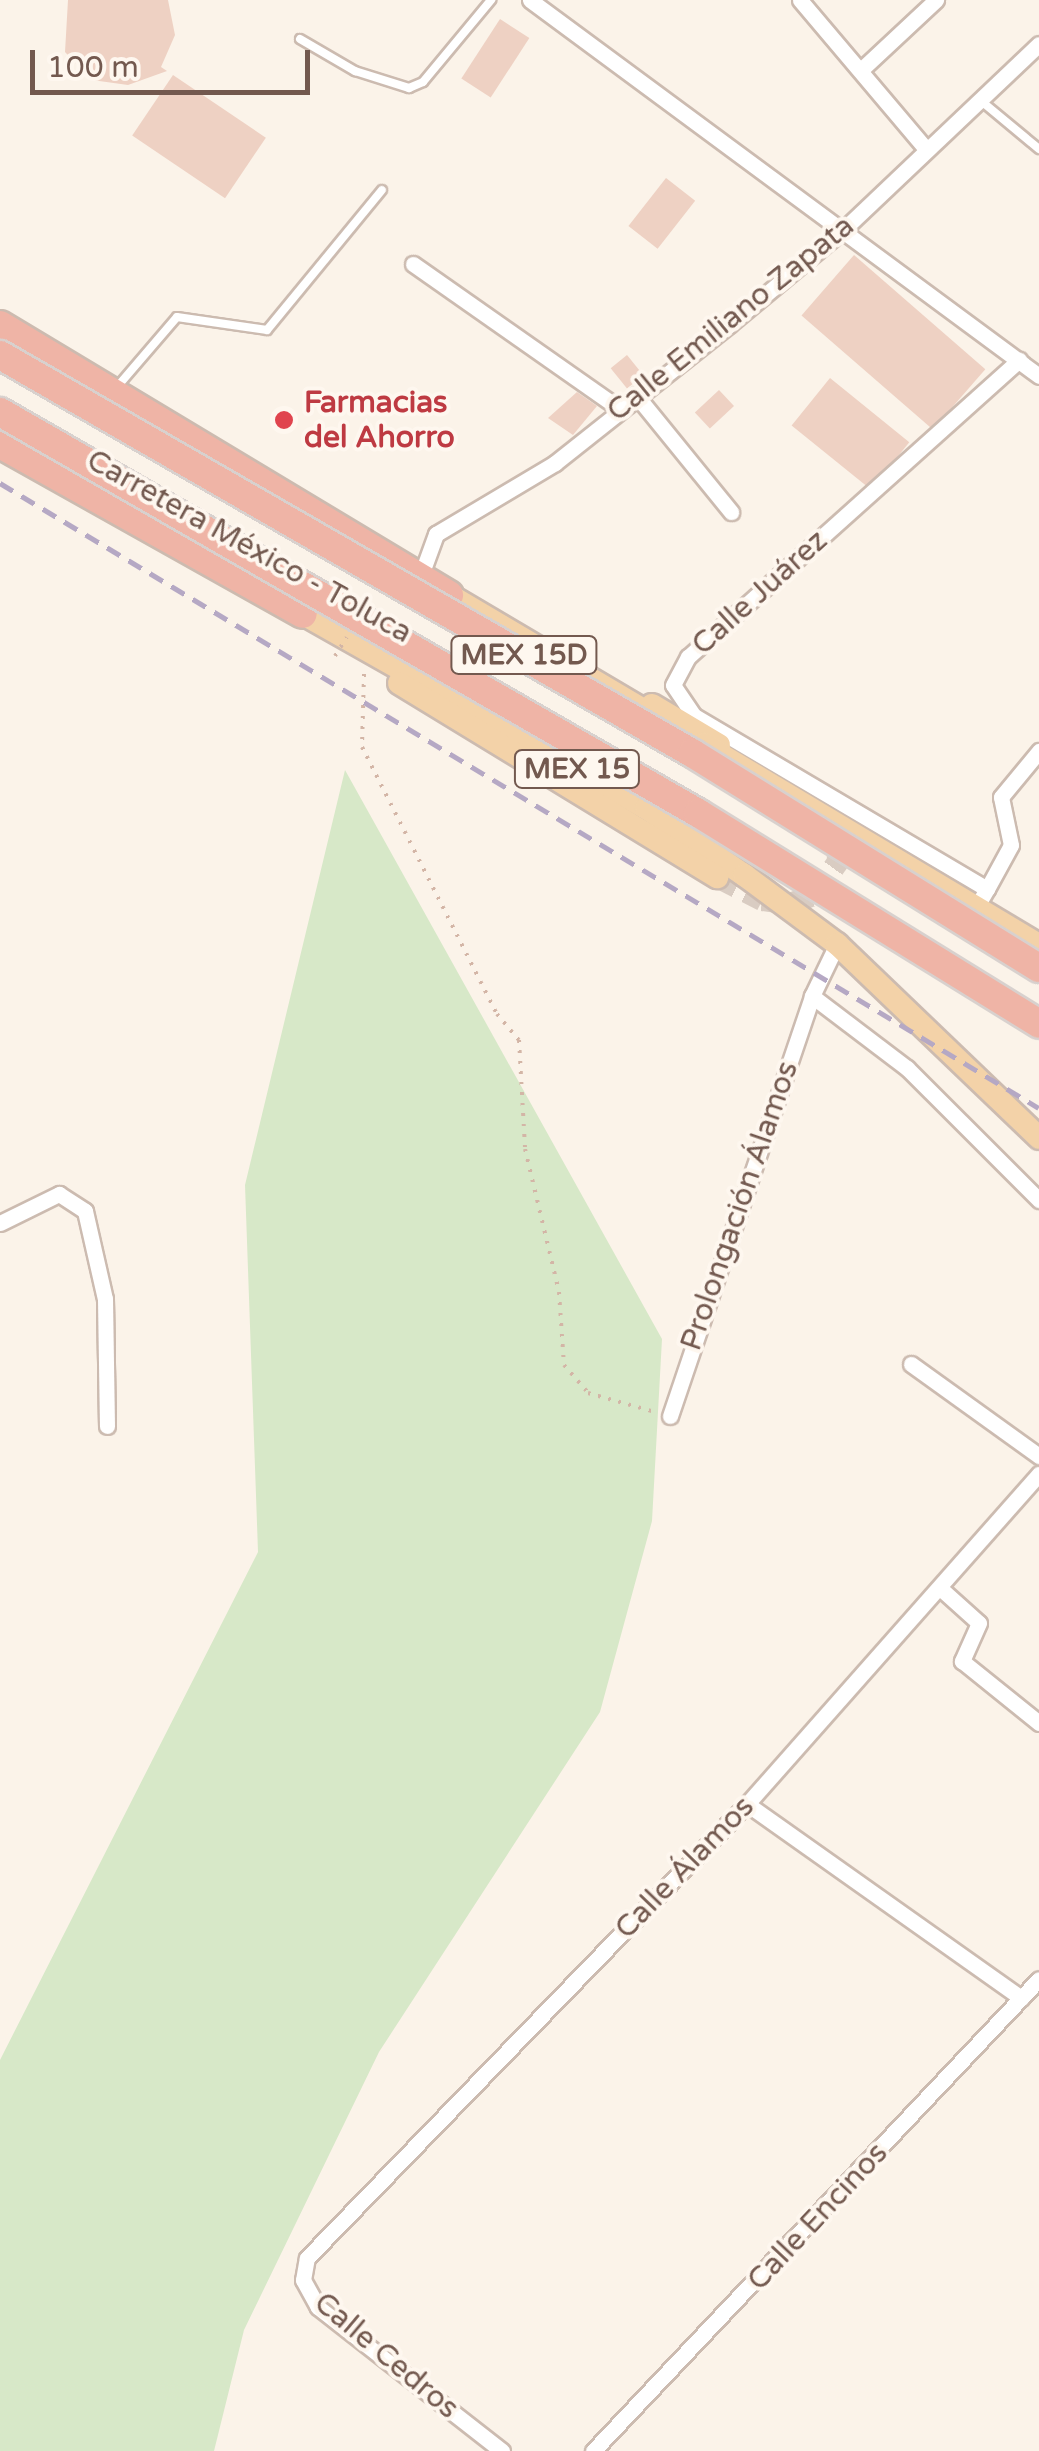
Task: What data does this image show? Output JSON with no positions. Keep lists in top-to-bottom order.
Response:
{
  "streets": {
    "highway": ["Carretera México - Toluca", "MEX 15D", "MEX 15"],
    "street": [
      "Calle Emiliano Zapata",
      "Calle Juárez",
      "Prolongación Álamos",
      "Calle Álamos",
      "Calle Encinos",
      "Calle Cedros"
    ]
  },
  "crossings": [
    ["Calle Emiliano Zapata", "Carretera México - Toluca"],
    ["Carretera México - Toluca", "Calle Juárez"],
    ["Carretera México - Toluca", "Prolongación Álamos"],
    ["Calle Álamos", "Calle Cedros"]
  ],
  "places": ["Farmacias del Ahorro"],
  "scale_bar": "100 m"
}
